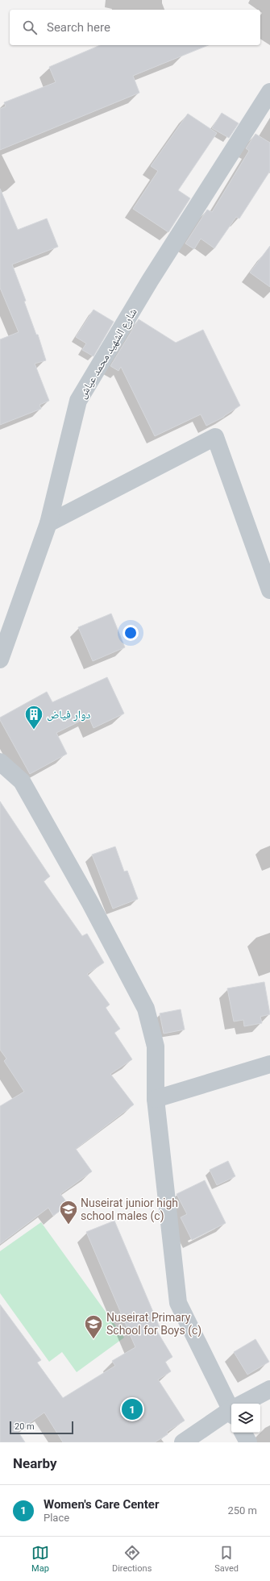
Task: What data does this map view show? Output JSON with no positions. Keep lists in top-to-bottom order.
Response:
{
  "streets": {
    "street": ["شارع الشهيد محمد عياش"]
  },
  "places": {
    "building": ["دوار فياض"],
    "school or university": ["Nuseirat junior high school males (c)", "Nuseirat Primary School for Boys (c)"]
  },
  "scale_bar": "20 m",
  "page": {
    "search": "Search here",
    "pins": "1",
    "scale": "20 m",
    "heading": "Nearby",
    "list": [
      {
        "mark": "1",
        "name": "Women's Care Center",
        "note": "Place",
        "value": "250 m"
      }
    ],
    "nav": ["Map", "Directions", "Saved"]
  }
}
